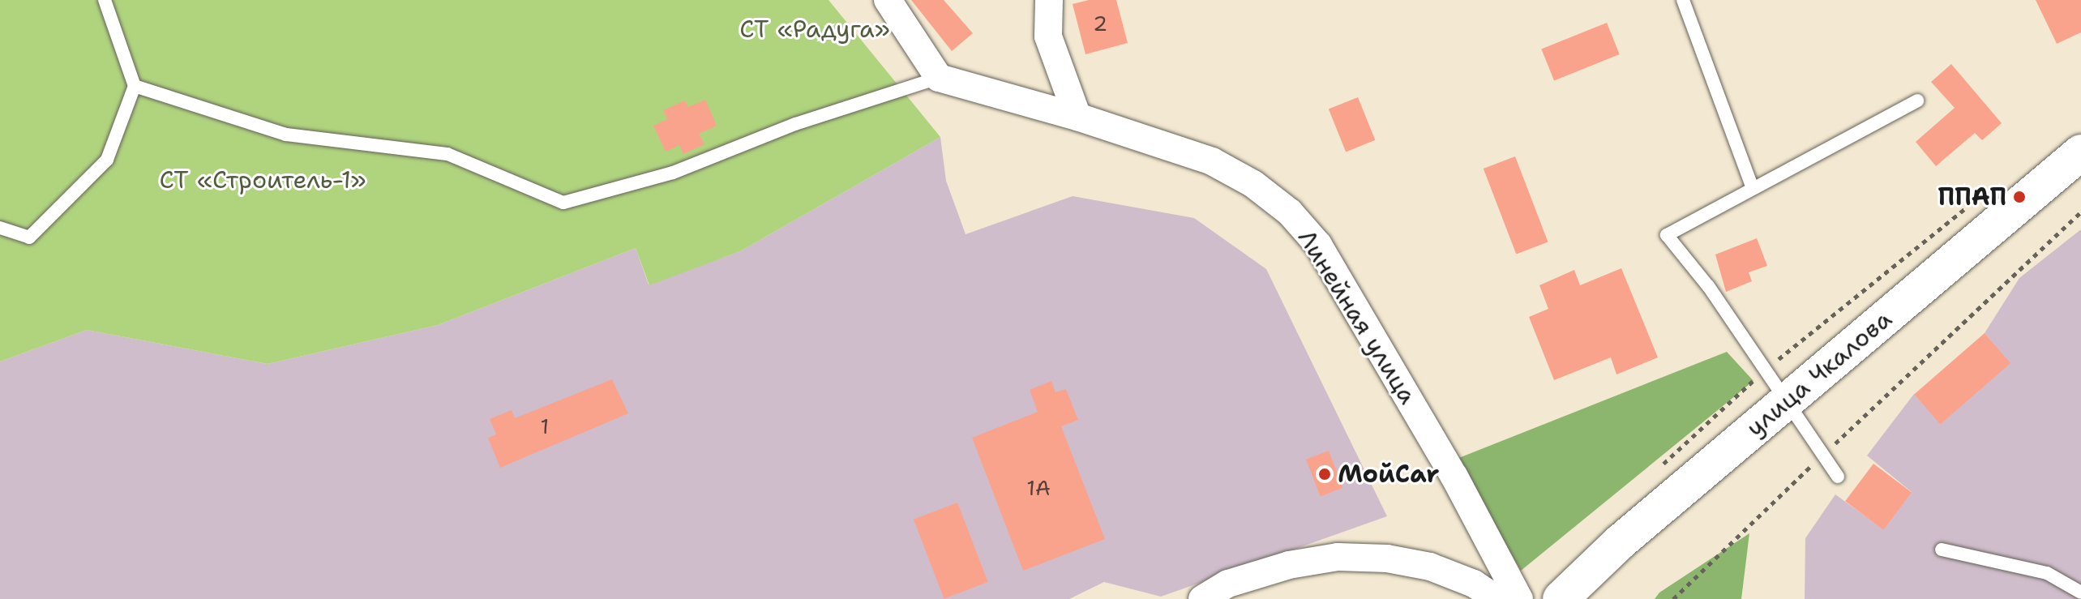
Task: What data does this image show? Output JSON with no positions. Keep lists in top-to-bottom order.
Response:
{
  "streets": {
    "main road": ["улица Чкалова"],
    "street": ["Линейная улица"]
  },
  "parks": ["СТ «Радуга»", "СТ «Строитель-1»"],
  "places": ["ППАП", "МойCar"],
  "house_numbers": ["2", "1", "1А"]
}
